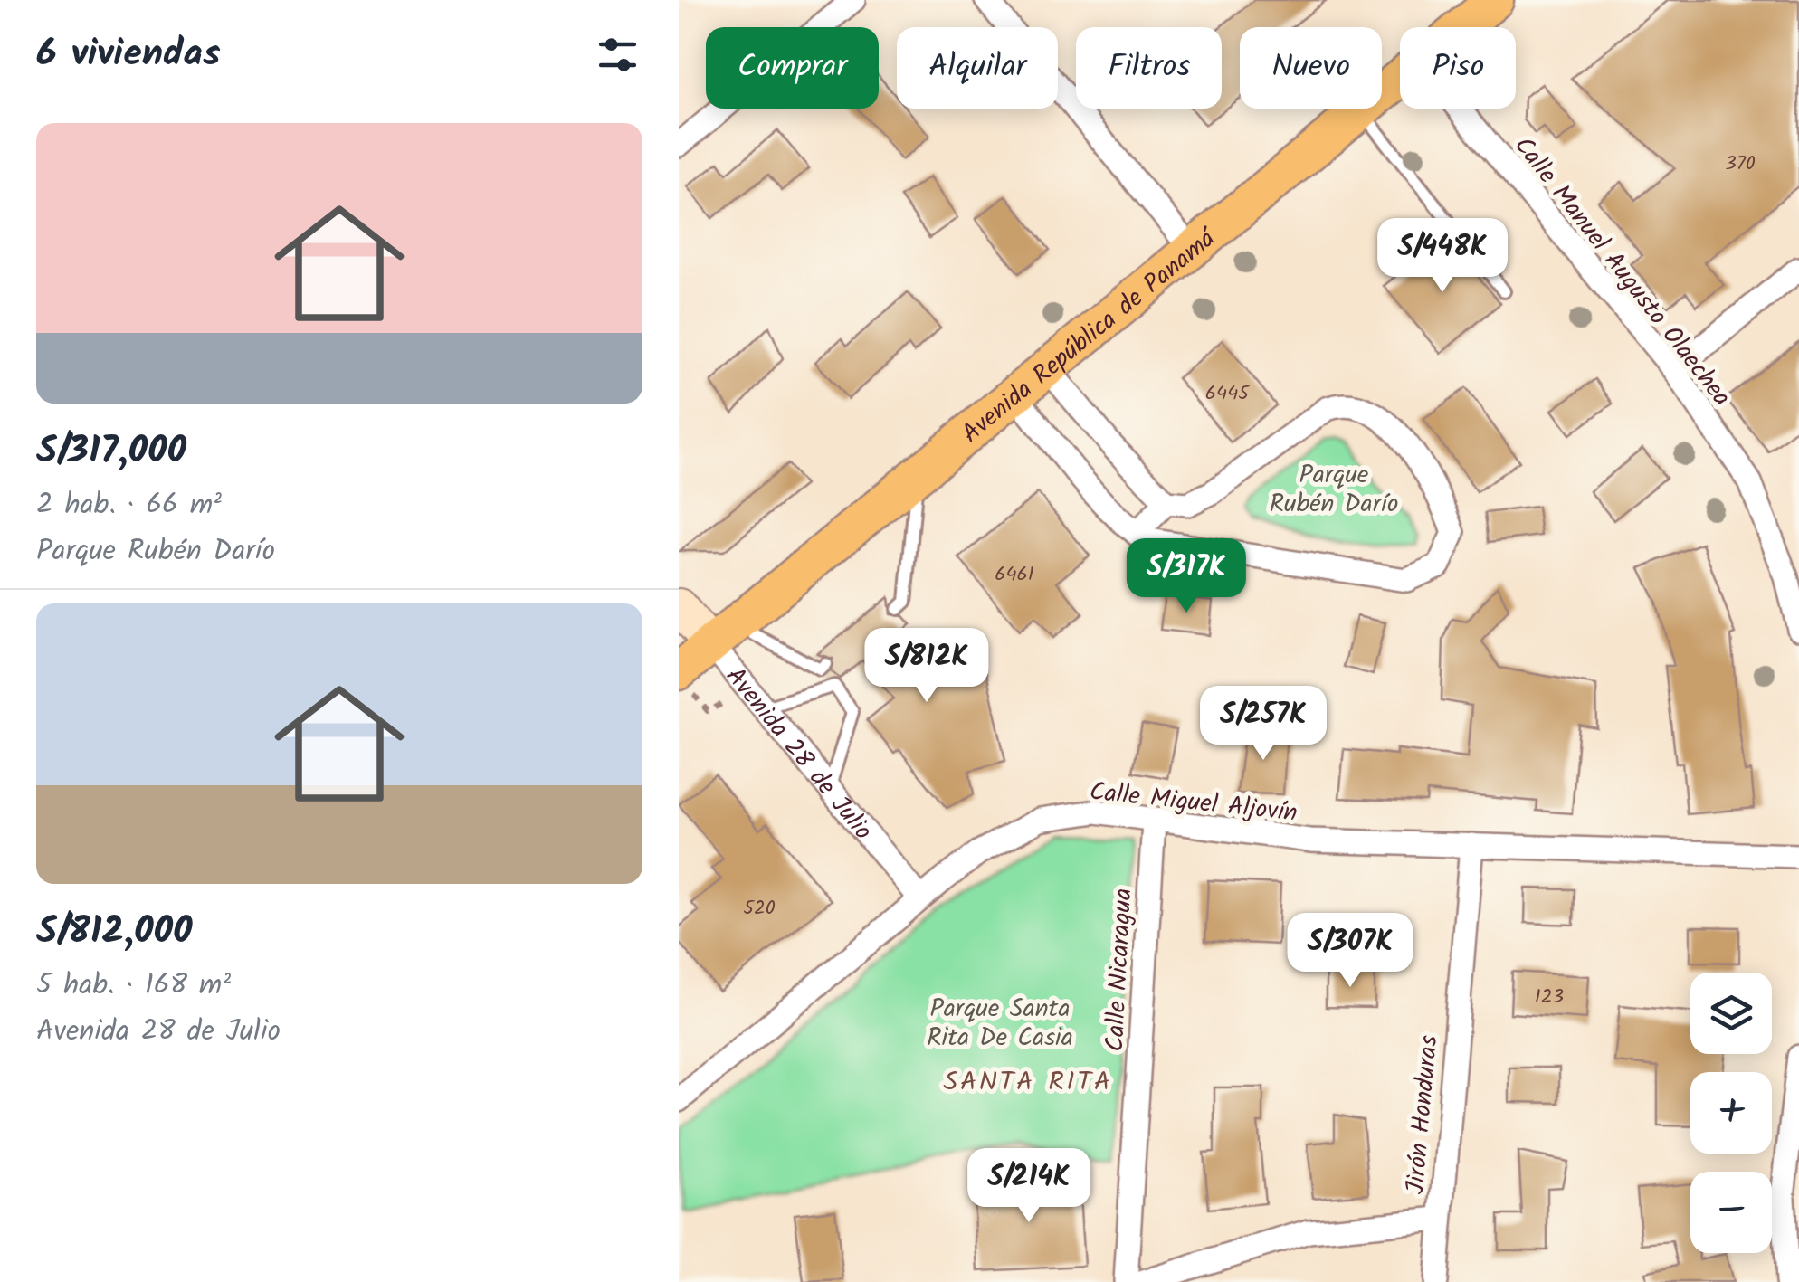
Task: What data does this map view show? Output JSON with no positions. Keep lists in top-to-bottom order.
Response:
{
  "streets": {
    "main road": ["Avenida República de Panamá", "Avenida 28 de Julio"],
    "street": [
      "Calle Manuel Augusto Olaechea",
      "Calle Miguel Aljovín",
      "Calle Nicaragua",
      "Jirón Honduras"
    ]
  },
  "crossings": [
    ["Avenida República de Panamá", "Avenida 28 de Julio"],
    ["Avenida 28 de Julio", "Calle Miguel Aljovín"],
    ["Calle Miguel Aljovín", "Calle Nicaragua"],
    ["Calle Miguel Aljovín", "Jirón Honduras"]
  ],
  "districts": ["SANTA RITA"],
  "parks": ["Parque Rubén Darío", "Parque Santa Rita De Casia"],
  "house_numbers": [
    "370",
    "6445",
    "6461",
    "520",
    "123"
  ],
  "page": {
    "heading": "6 viviendas",
    "chip": [
      "Comprar",
      "Alquilar",
      "Filtros",
      "Nuevo",
      "Piso"
    ],
    "list": [
      {
        "name": "S/317,000",
        "note": "2 hab. · 66 m² · Parque Rubén Darío"
      },
      {
        "name": "S/812,000",
        "note": "5 hab. · 168 m² · Avenida 28 de Julio"
      }
    ],
    "price": [
      "S/448K",
      "S/317K",
      "S/812K",
      "S/257K",
      "S/307K",
      "S/214K"
    ],
    "map_buttons": ["+", "−"]
  }
}
